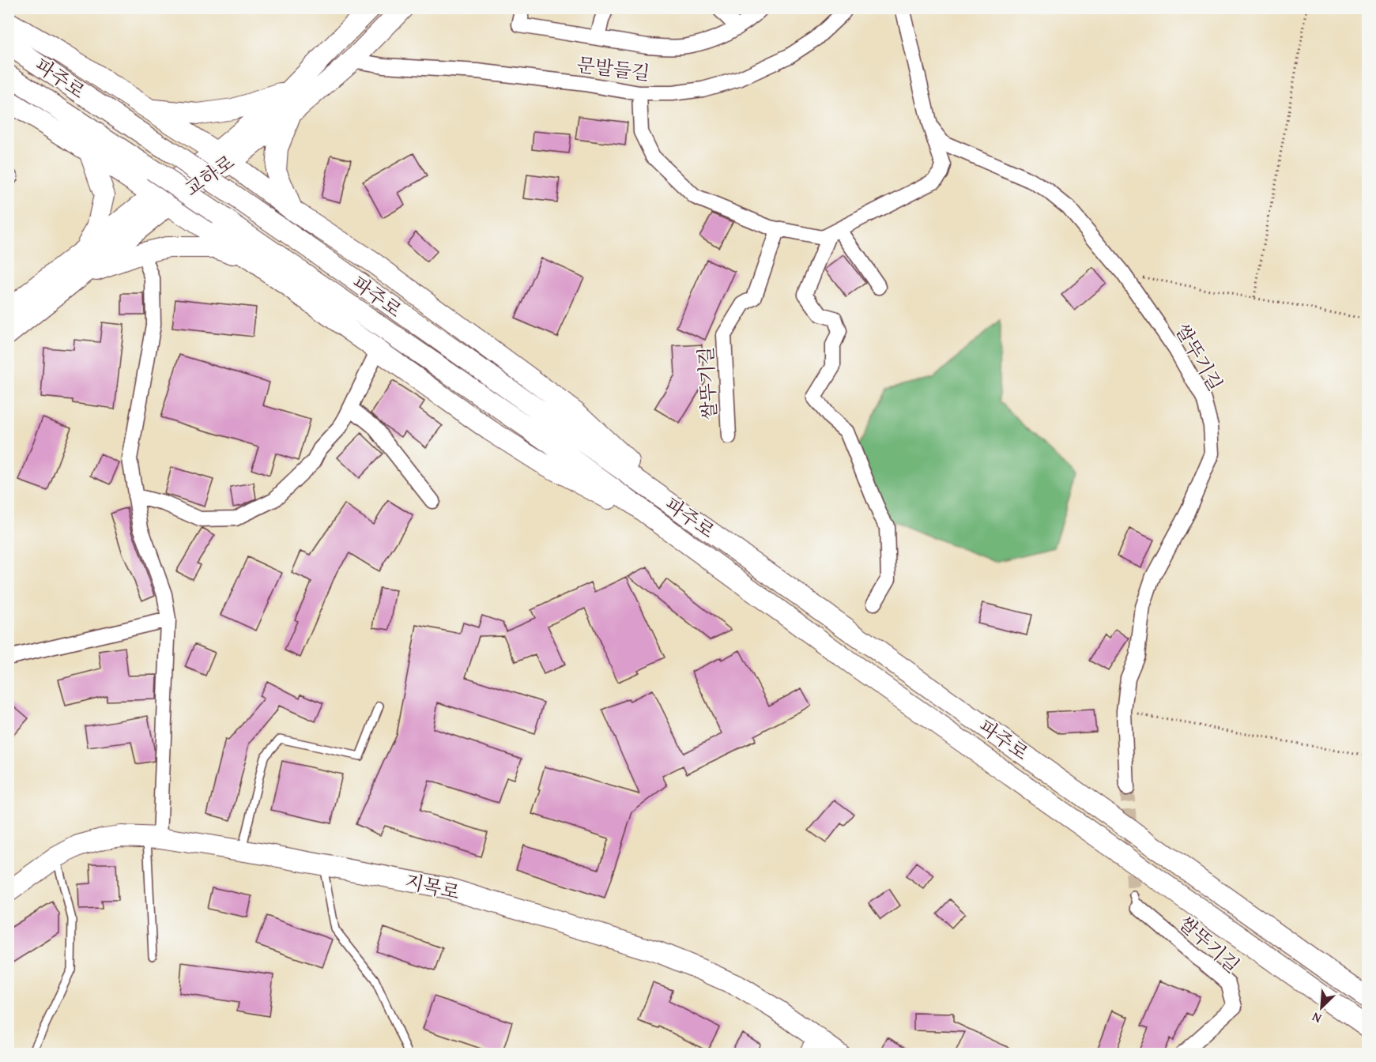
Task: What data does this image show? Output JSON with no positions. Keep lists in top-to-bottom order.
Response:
{
  "streets": {
    "main road": ["파주로", "교하로", "지목로"],
    "street": ["문발들길", "쌀뚜기길"]
  },
  "crossings": [
    ["문발들길", "교하로"],
    ["문발들길", "쌀뚜기길"]
  ],
  "north": "bottom left"
}
